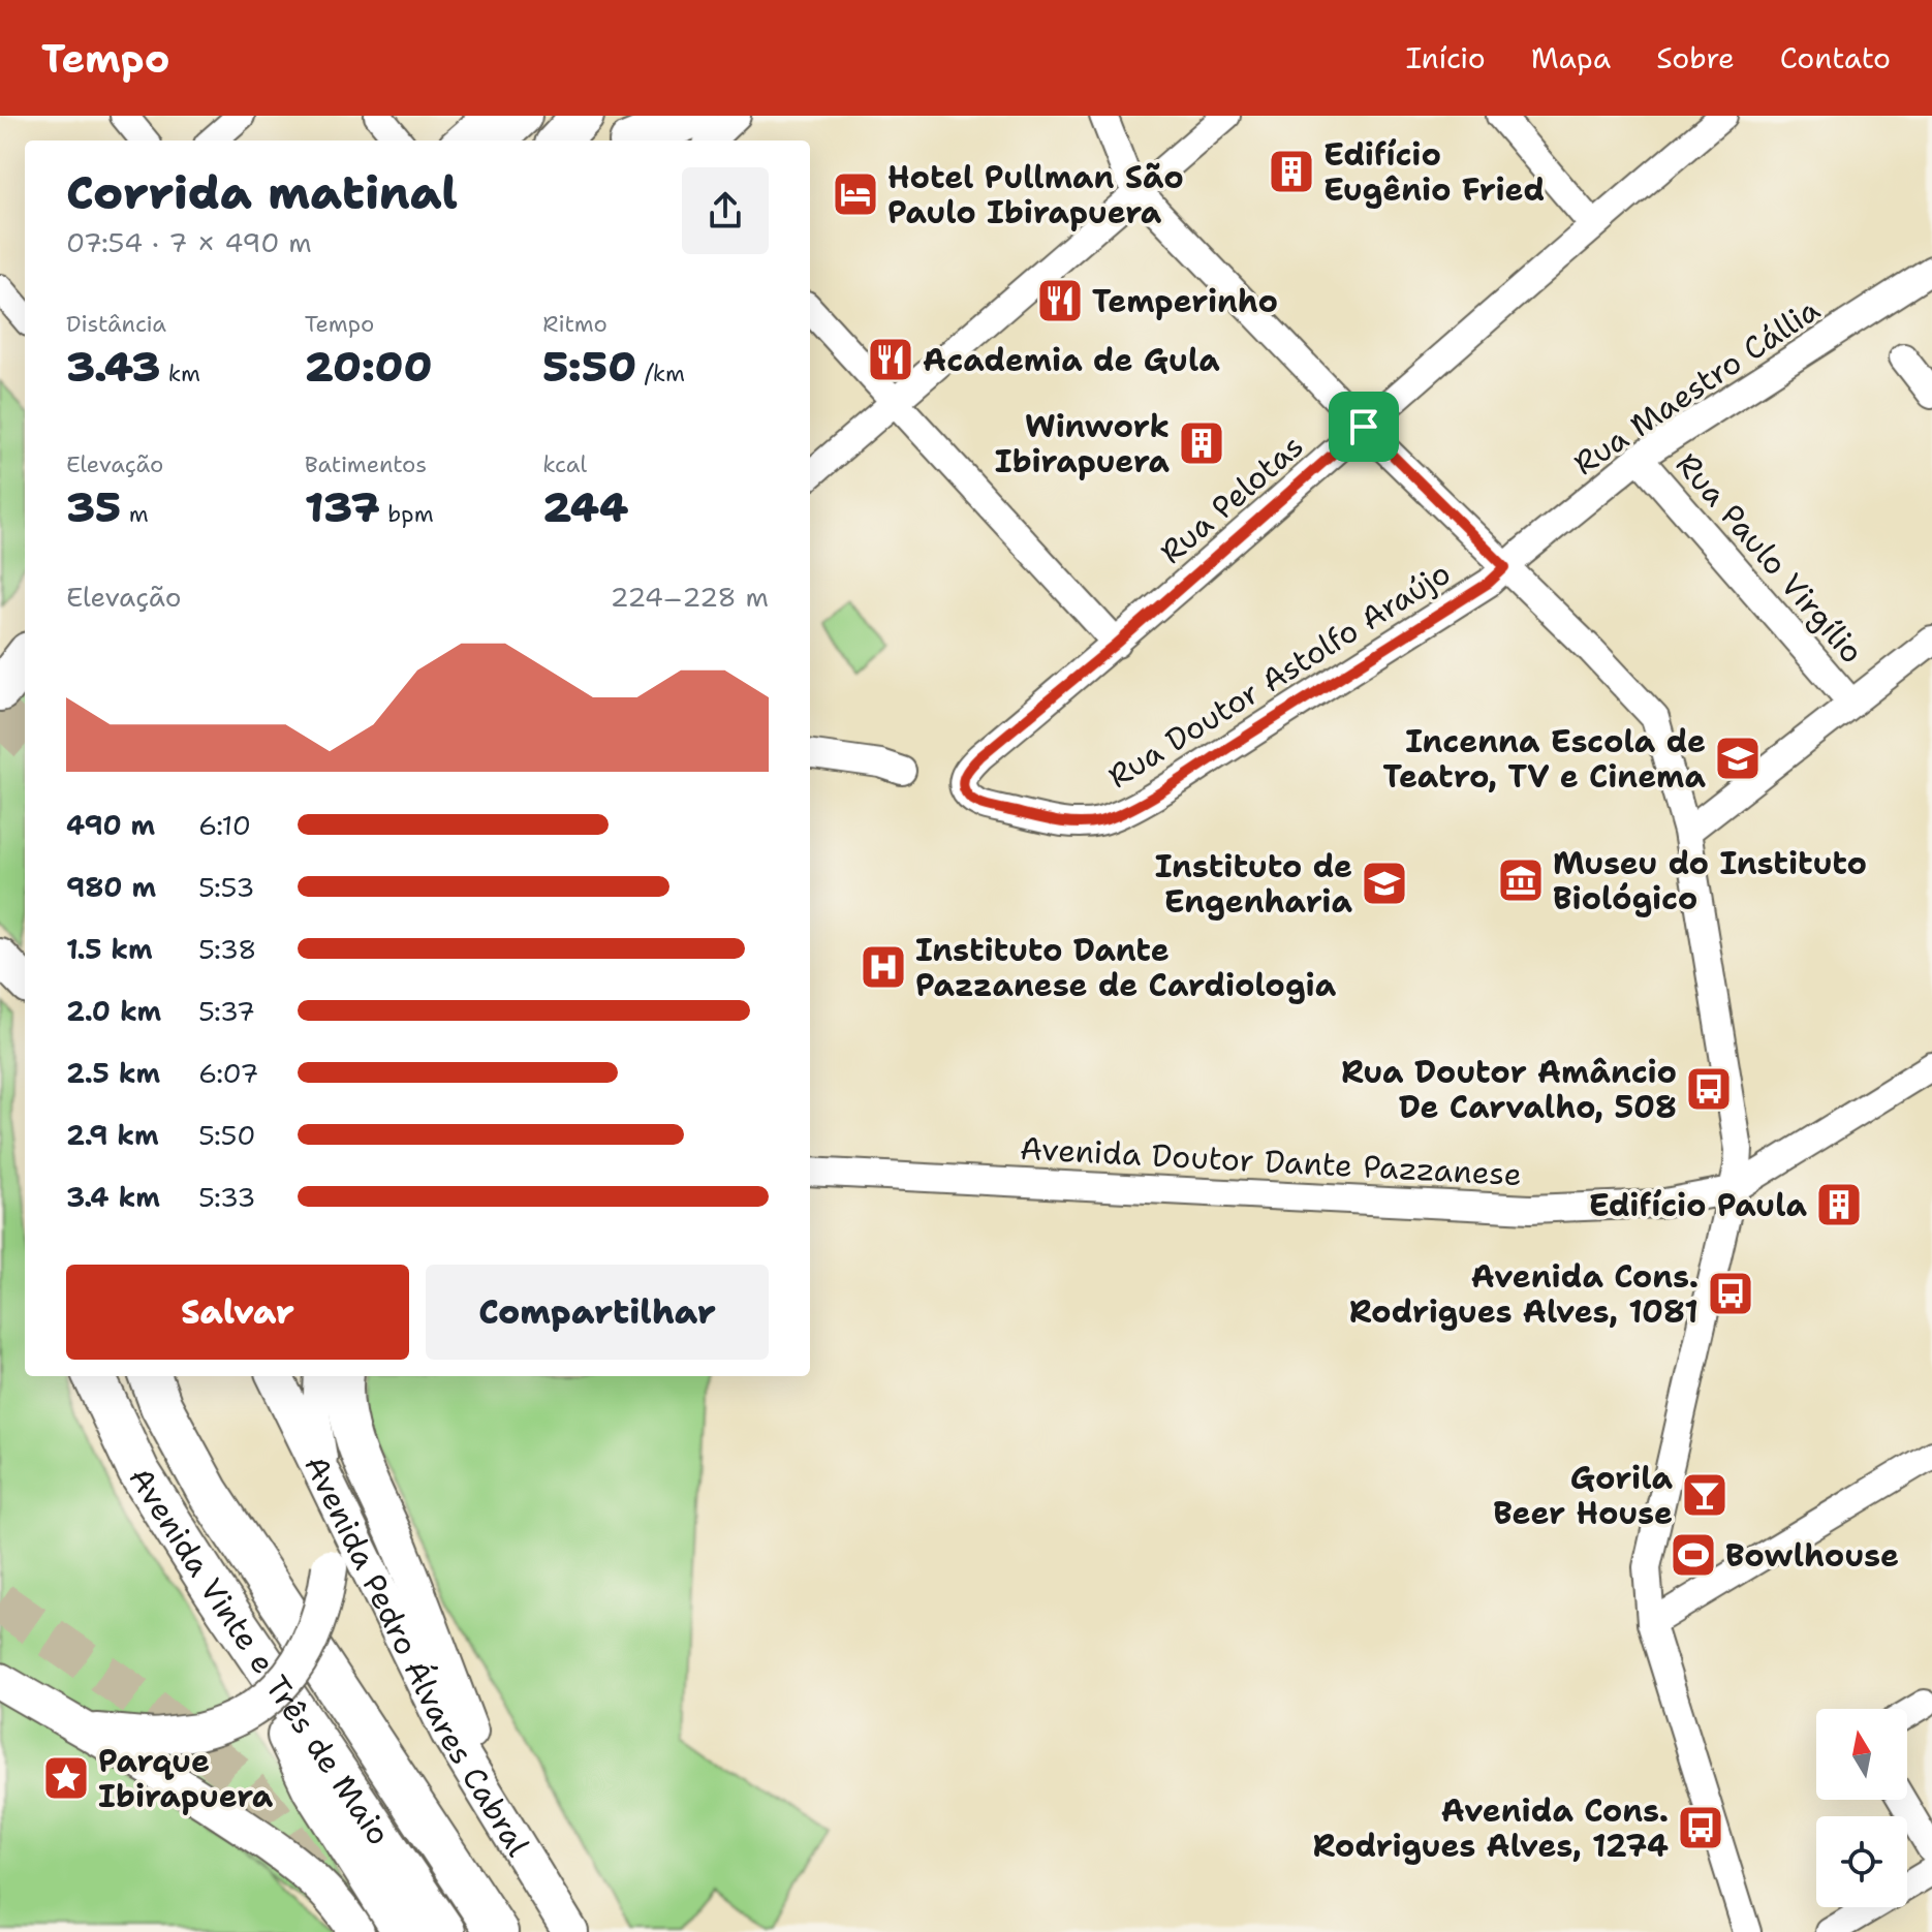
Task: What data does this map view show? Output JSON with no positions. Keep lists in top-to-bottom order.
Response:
{
  "streets": {
    "highway": ["Avenida Vinte e Três de Maio"],
    "main road": ["Avenida Pedro Álvares Cabral"],
    "street": [
      "Rua Maestro Cállia",
      "Rua Pelotas",
      "Rua Paulo Virgílio",
      "Rua Doutor Astolfo Araújo",
      "Avenida Doutor Dante Pazzanese"
    ]
  },
  "crossings": [
    ["Rua Maestro Cállia", "Rua Paulo Virgílio"],
    ["Rua Maestro Cállia", "Rua Doutor Astolfo Araújo"],
    ["Rua Pelotas", "Rua Doutor Astolfo Araújo"]
  ],
  "places": {
    "building": ["Edifício Eugênio Fried", "Winwork Ibirapuera", "Edifício Paula"],
    "hotel": ["Hotel Pullman São Paulo Ibirapuera"],
    "restaurant": ["Temperinho", "Academia de Gula"],
    "school or university": ["Incenna Escola de Teatro, TV e Cinema", "Instituto de Engenharia"],
    "museum": ["Museu do Instituto Biológico"],
    "hospital": ["Instituto Dante Pazzanese de Cardiologia"],
    "bus stop": ["Rua Doutor Amâncio De Carvalho, 508", "Avenida Cons. Rodrigues Alves, 1081", "Avenida Cons. Rodrigues Alves, 1274"],
    "bar": ["Gorila Beer House"],
    "sports": ["Bowlhouse"],
    "place": ["Parque Ibirapuera"]
  },
  "north": "top",
  "page": {
    "header": "Tempo",
    "nav": [
      "Início",
      "Mapa",
      "Sobre",
      "Contato"
    ],
    "heading": ["Corrida matinal", "07:54 · 7 × 490 m"],
    "stats": [
      ["Distância", "3.43 km"],
      ["Tempo", "20:00"],
      ["Ritmo", "5:50 /km"],
      ["Elevação", "35 m"],
      ["Batimentos", "137 bpm"],
      ["kcal", "244"]
    ],
    "chart": ["Elevação", "224–228 m"],
    "list": [
      {
        "name": "490 m",
        "note": "6:10"
      },
      {
        "name": "980 m",
        "note": "5:53"
      },
      {
        "name": "1.5 km",
        "note": "5:38"
      },
      {
        "name": "2.0 km",
        "note": "5:37"
      },
      {
        "name": "2.5 km",
        "note": "6:07"
      },
      {
        "name": "2.9 km",
        "note": "5:50"
      },
      {
        "name": "3.4 km",
        "note": "5:33"
      }
    ],
    "buttons": ["Salvar", "Compartilhar"]
  }
}
